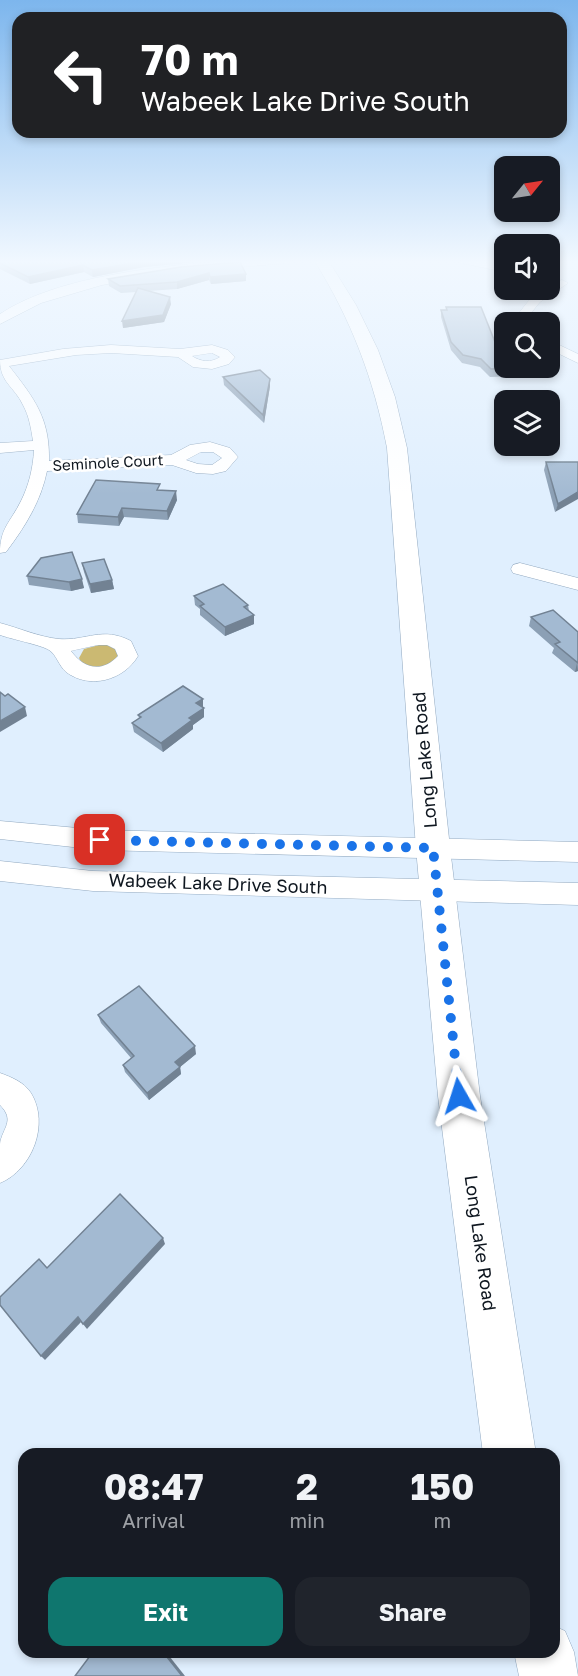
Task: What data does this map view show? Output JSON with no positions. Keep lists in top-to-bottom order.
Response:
{
  "streets": {
    "main road": ["Long Lake Road"],
    "street": ["Seminole Court", "Wabeek Lake Drive South"]
  },
  "crossings": [
    ["Long Lake Road", "Wabeek Lake Drive South"]
  ],
  "north": "top right",
  "page": {
    "turn": ["70 m", "Wabeek Lake Drive South"],
    "eta": [
      "08:47",
      "Arrival",
      "2",
      "min",
      "150",
      "m"
    ],
    "buttons": ["Exit", "Share"]
  }
}
